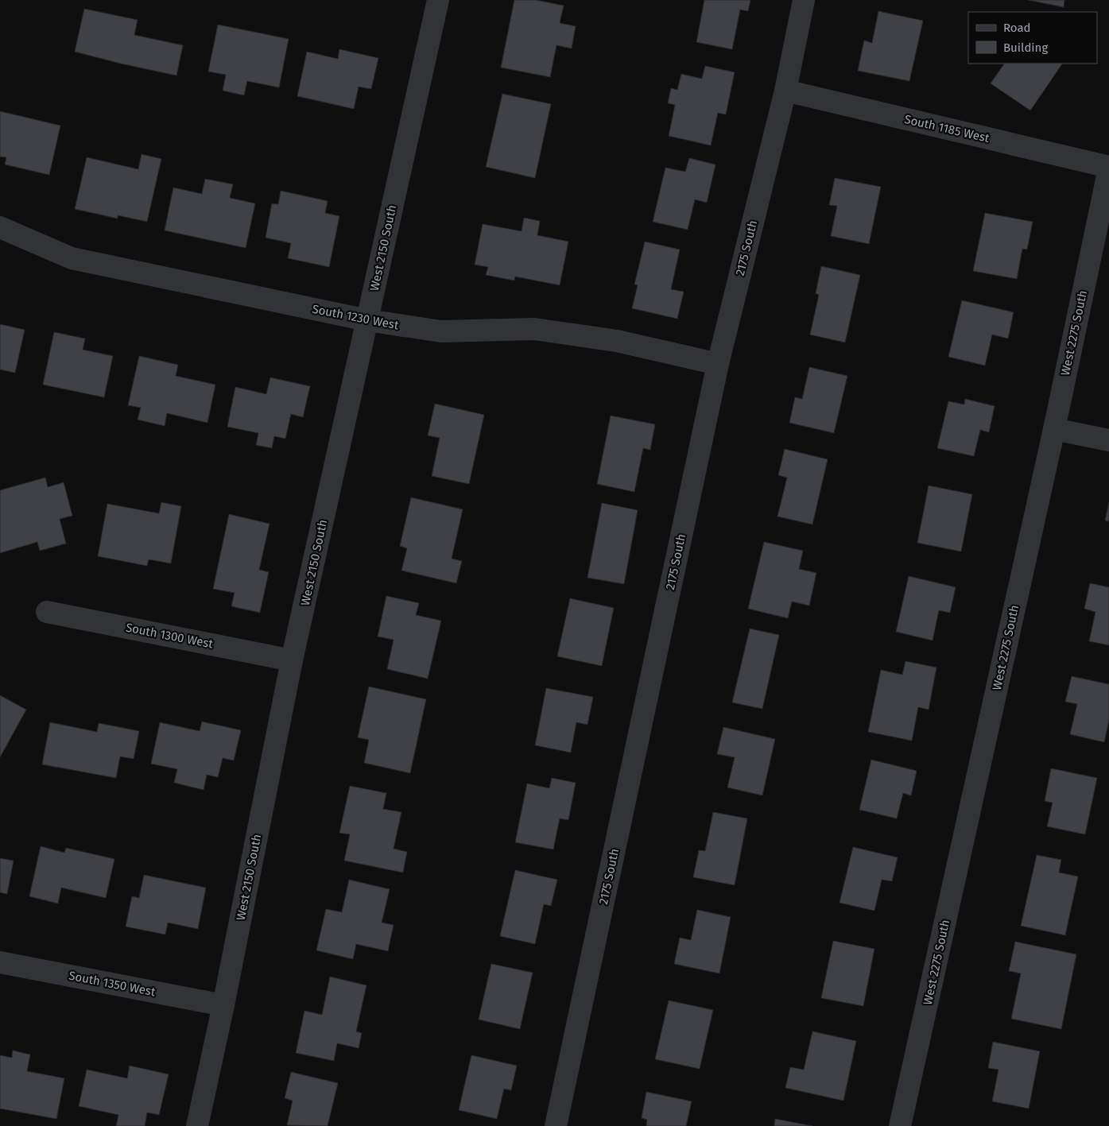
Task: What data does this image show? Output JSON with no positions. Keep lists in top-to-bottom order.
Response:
{
  "streets": {
    "street": [
      "South 1185 West",
      "West 2150 South",
      "2175 South",
      "South 1230 West",
      "West 2275 South",
      "South 1300 West",
      "South 1350 West"
    ]
  },
  "crossings": [
    ["South 1185 West", "2175 South"],
    ["South 1185 West", "West 2275 South"],
    ["West 2150 South", "South 1230 West"],
    ["West 2150 South", "South 1300 West"],
    ["West 2150 South", "South 1350 West"],
    ["2175 South", "South 1230 West"]
  ],
  "legend": ["Road", "Building"]
}
